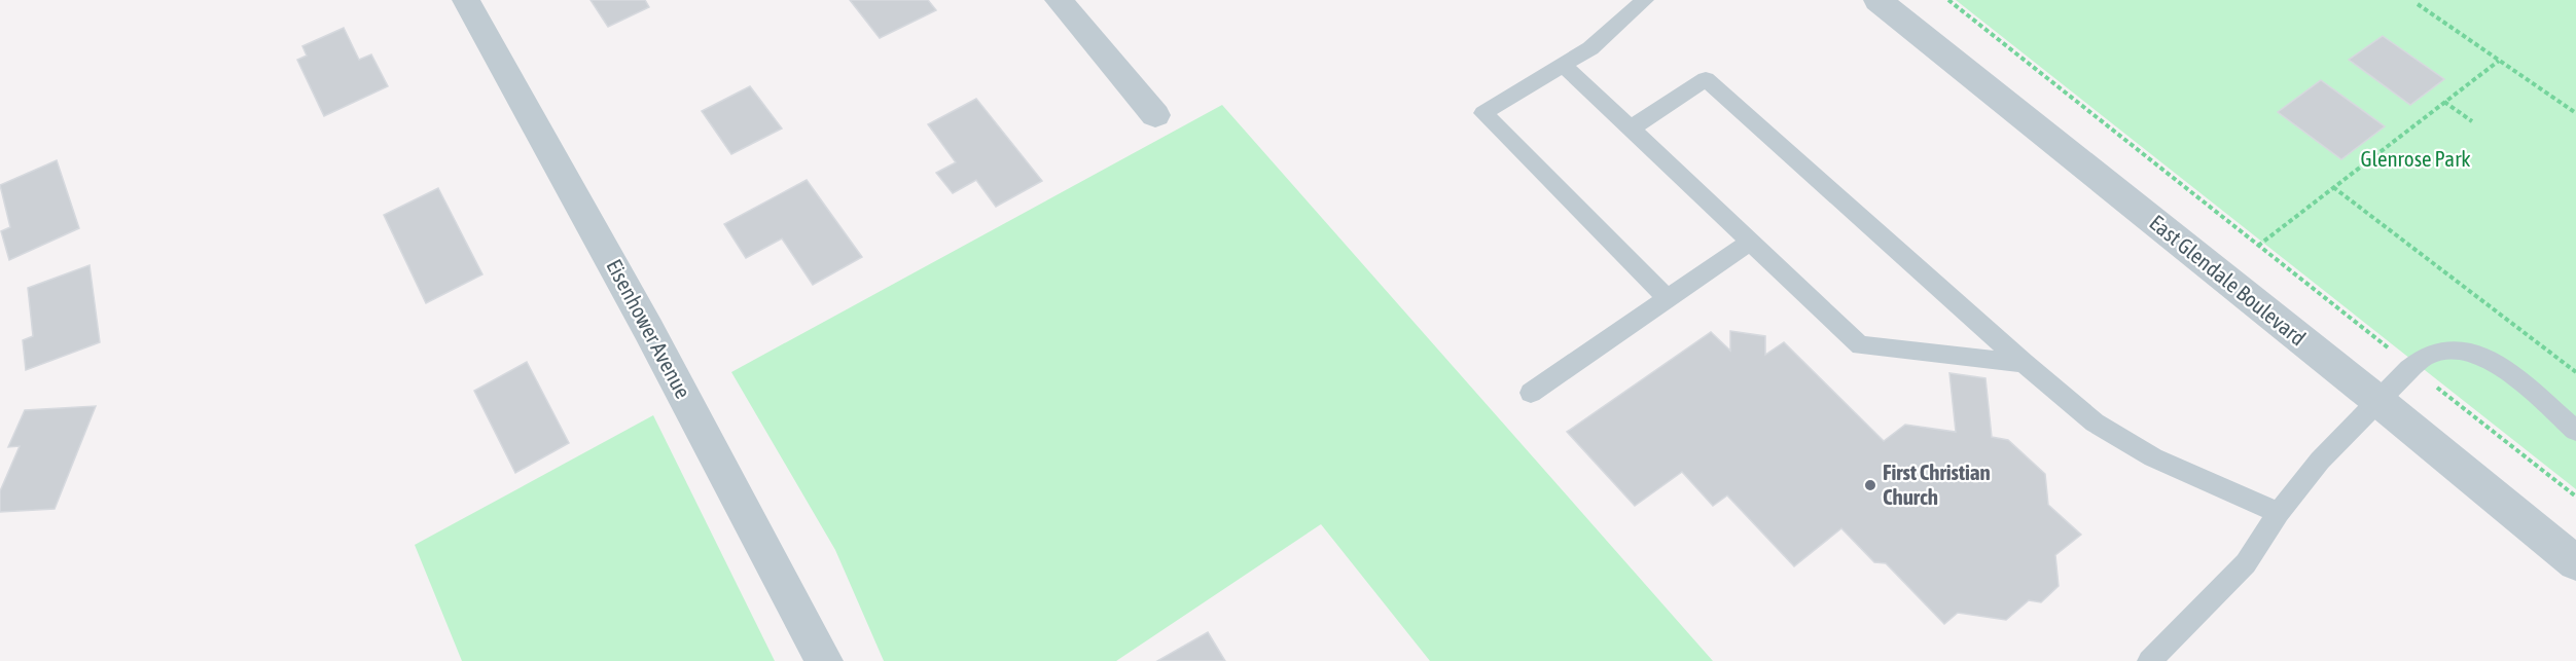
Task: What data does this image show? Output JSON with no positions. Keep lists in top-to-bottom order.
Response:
{
  "streets": {
    "street": ["East Glendale Boulevard", "Eisenhower Avenue"]
  },
  "parks": ["Glenrose Park"],
  "places": ["First Christian Church"]
}
